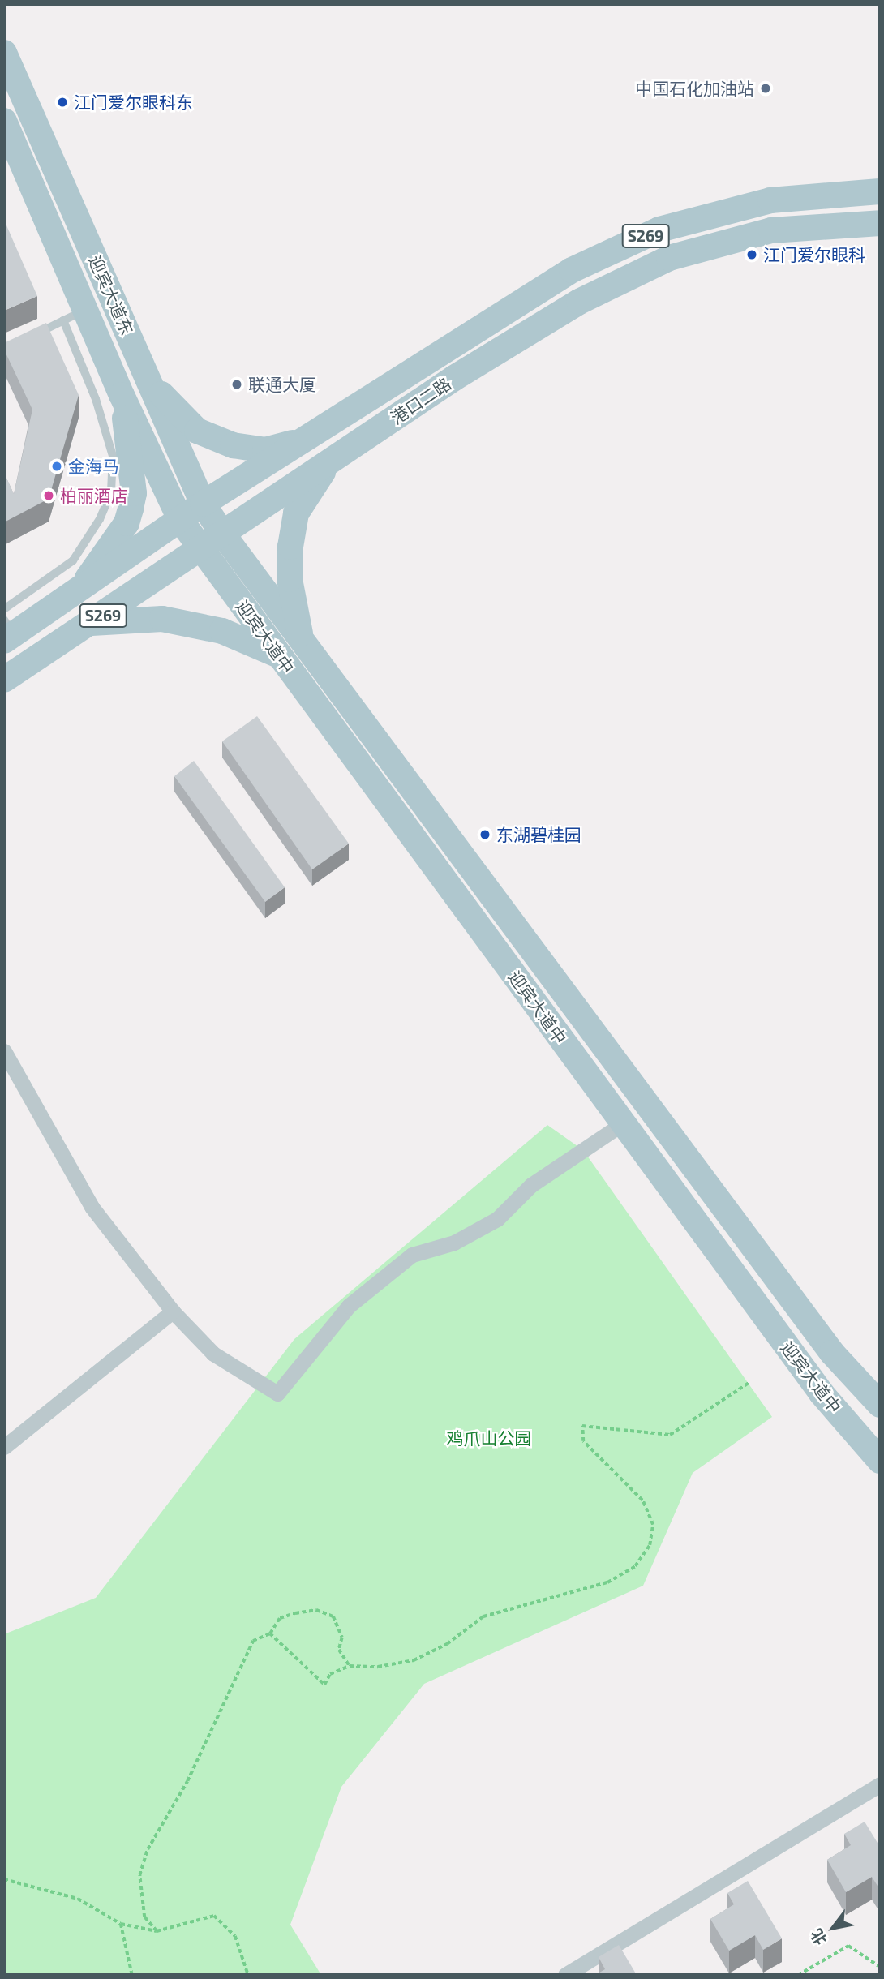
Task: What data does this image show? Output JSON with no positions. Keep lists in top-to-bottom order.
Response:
{
  "streets": {
    "main road": [
      "S269",
      "迎宾大道东",
      "港口二路",
      "迎宾大道中"
    ]
  },
  "crossings": [
    ["迎宾大道东", "港口二路"],
    ["迎宾大道东", "迎宾大道中"],
    ["港口二路", "迎宾大道中"]
  ],
  "parks": ["鸡爪山公园"],
  "places": [
    "中国石化加油站",
    "江门爱尔眼科东",
    "江门爱尔眼科",
    "联通大厦",
    "金海马",
    "柏丽酒店",
    "东湖碧桂园"
  ],
  "north": "bottom left"
}
